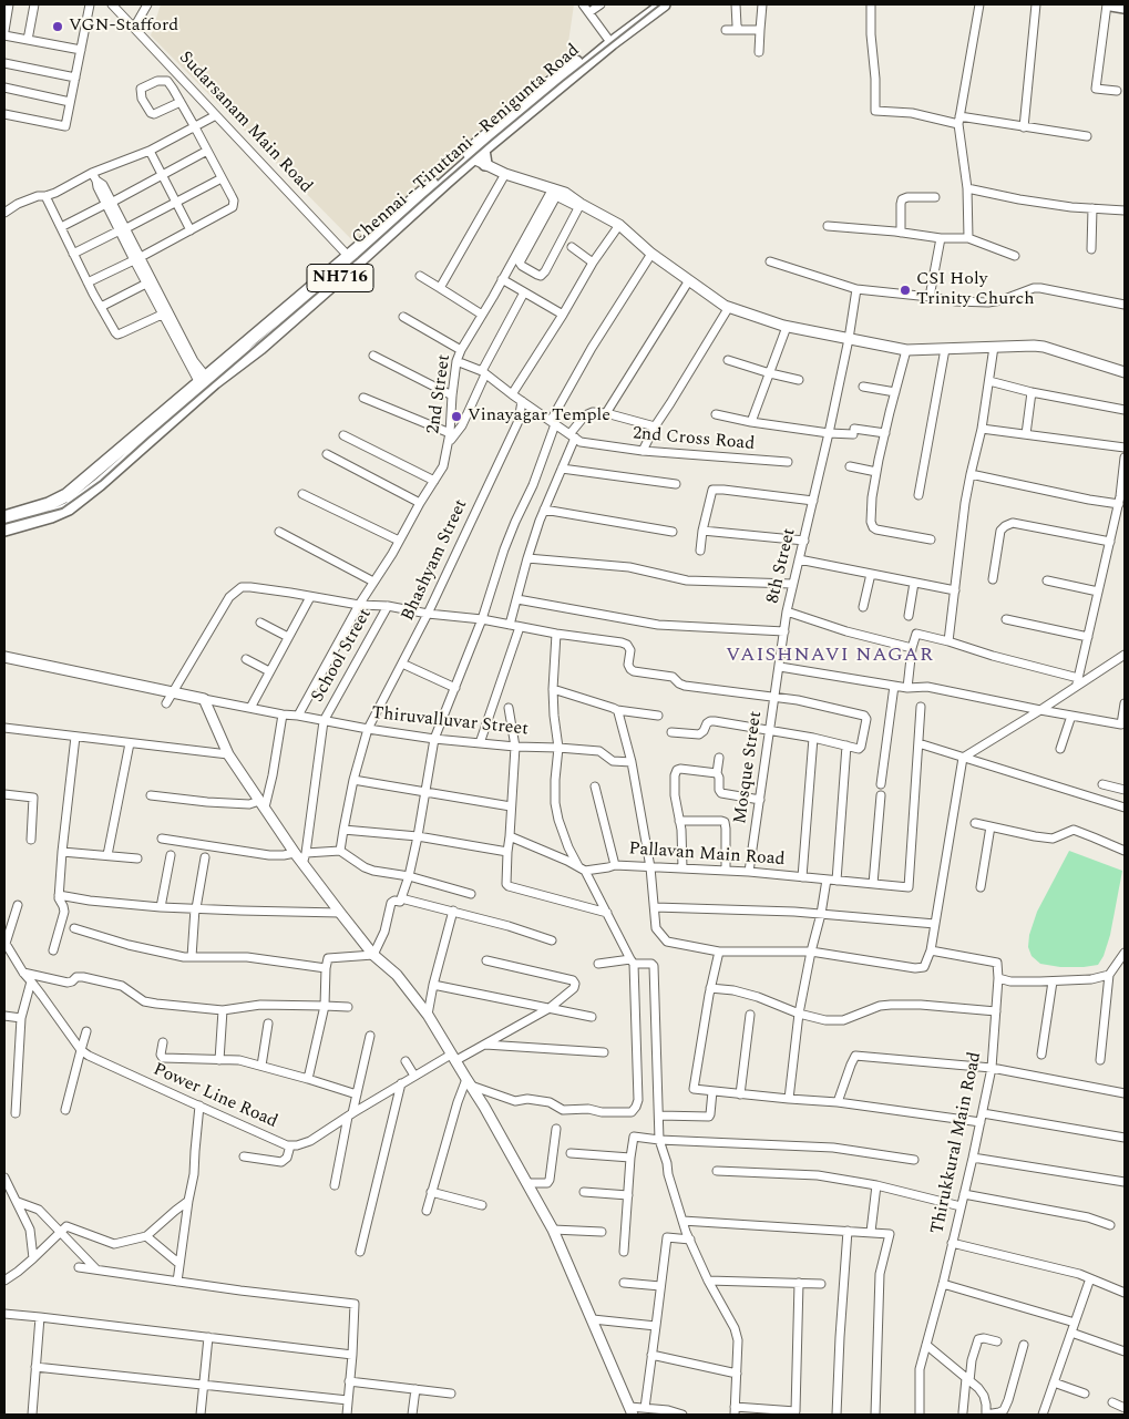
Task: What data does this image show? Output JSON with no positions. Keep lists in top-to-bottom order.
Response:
{
  "streets": {
    "highway": ["Chennai - Tiruttani - Renigunta Road", "NH716"],
    "street": [
      "Sudarsanam Main Road",
      "2nd Street",
      "2nd Cross Road",
      "Bhashyam Street",
      "8th Street",
      "School Street",
      "Thiruvalluvar Street",
      "Mosque Street",
      "Pallavan Main Road",
      "Power Line Road",
      "Thirukkural Main Road"
    ]
  },
  "crossings": [
    ["Sudarsanam Main Road", "Chennai - Tiruttani - Renigunta Road"],
    ["2nd Street", "2nd Cross Road"],
    ["2nd Street", "Thiruvalluvar Street"],
    ["2nd Cross Road", "Bhashyam Street"],
    ["Bhashyam Street", "Thiruvalluvar Street"],
    ["8th Street", "Mosque Street"],
    ["School Street", "Thiruvalluvar Street"],
    ["Mosque Street", "Pallavan Main Road"]
  ],
  "districts": ["VAISHNAVI NAGAR"],
  "places": ["VGN-Stafford", "CSI Holy Trinity Church", "Vinayagar Temple"]
}
